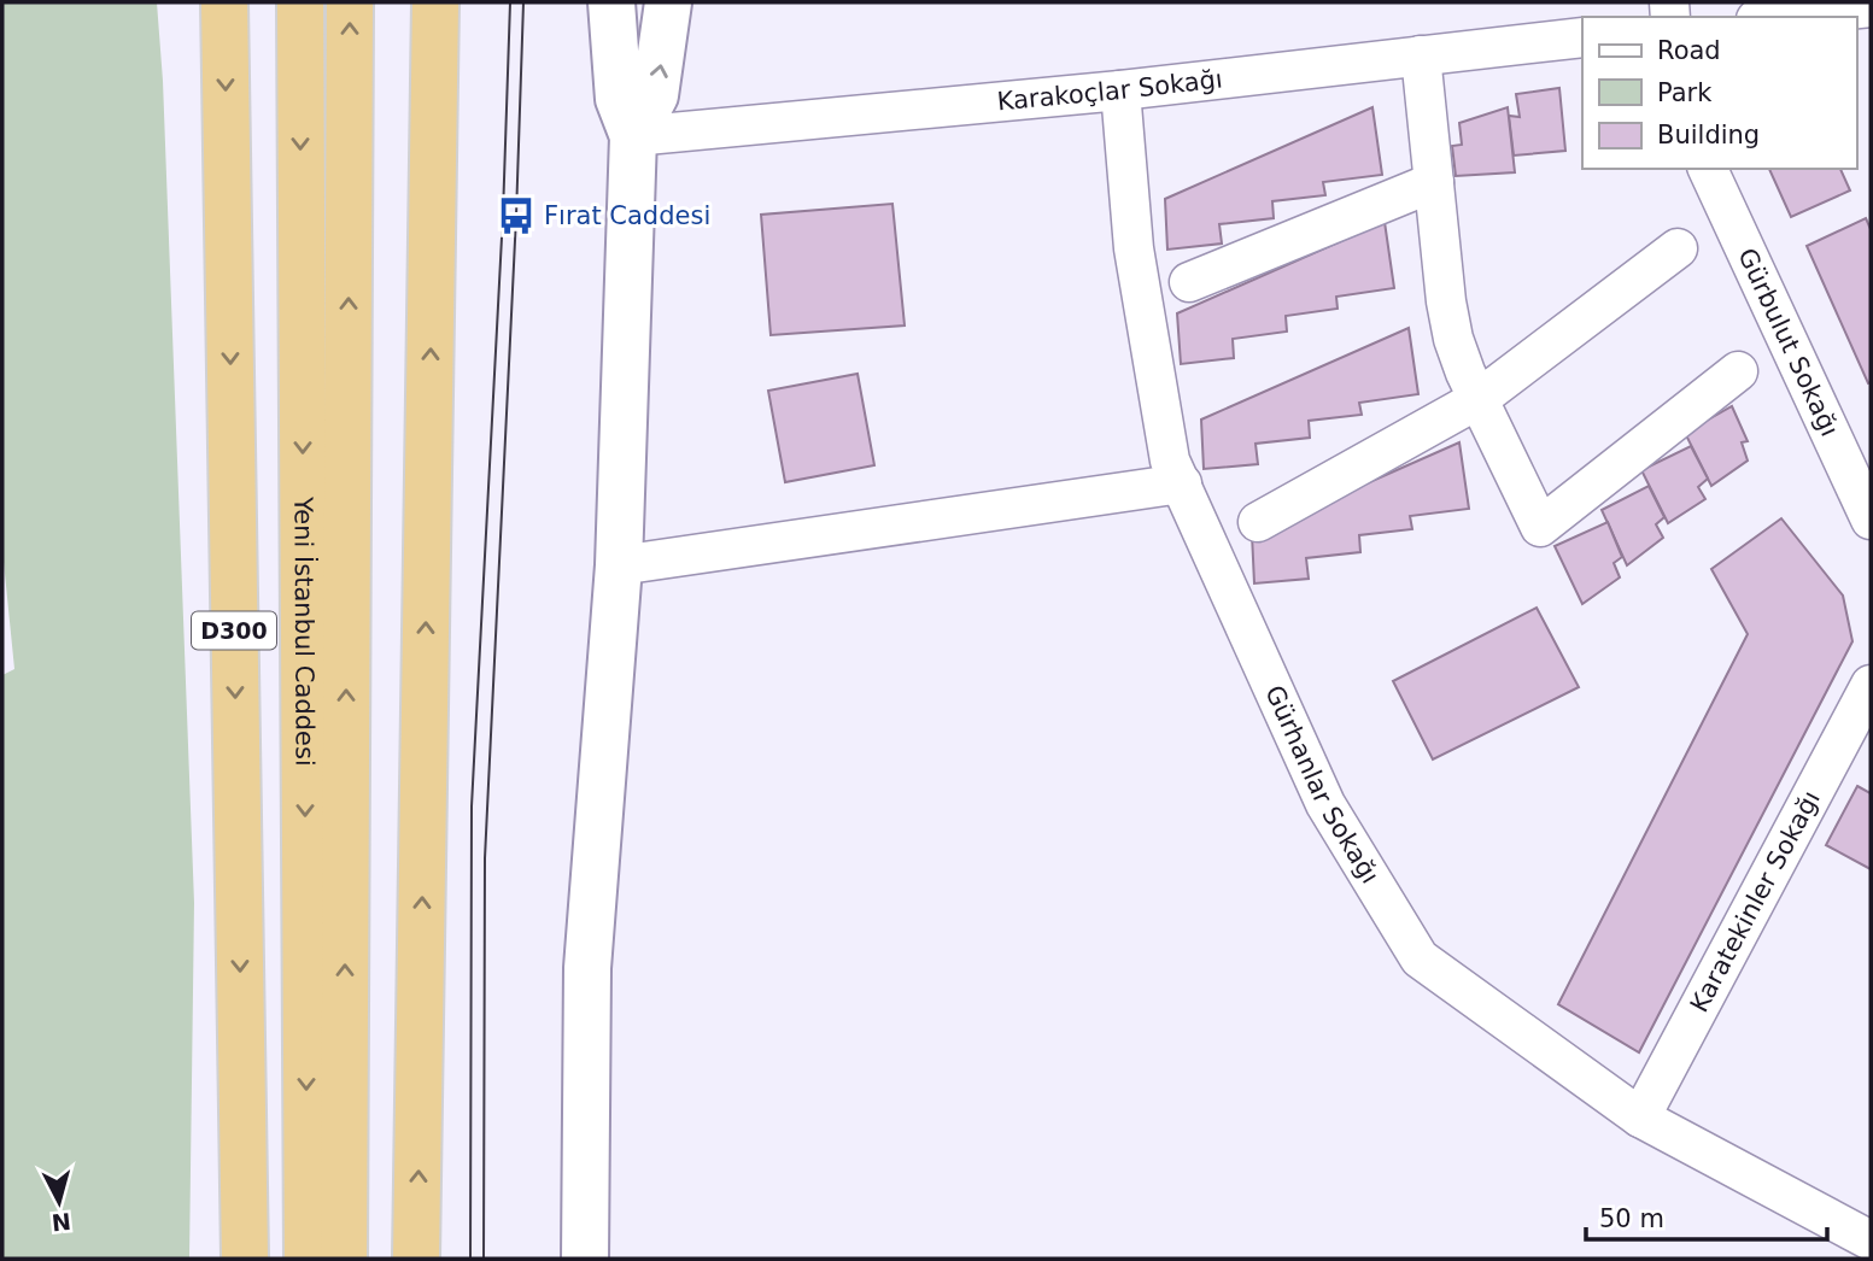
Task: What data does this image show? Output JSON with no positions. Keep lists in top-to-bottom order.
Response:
{
  "streets": {
    "highway": ["D300", "Yeni İstanbul Caddesi"],
    "street": [
      "Karakoçlar Sokağı",
      "Gürbulut Sokağı",
      "Gürhanlar Sokağı",
      "Karatekinler Sokağı"
    ]
  },
  "crossings": [
    ["Karakoçlar Sokağı", "Gürhanlar Sokağı"],
    ["Gürhanlar Sokağı", "Karatekinler Sokağı"]
  ],
  "places": {
    "bus stop": ["Fırat Caddesi"]
  },
  "legend": ["Road", "Park", "Building"],
  "scale_bar": "50 m",
  "north": "bottom"
}
